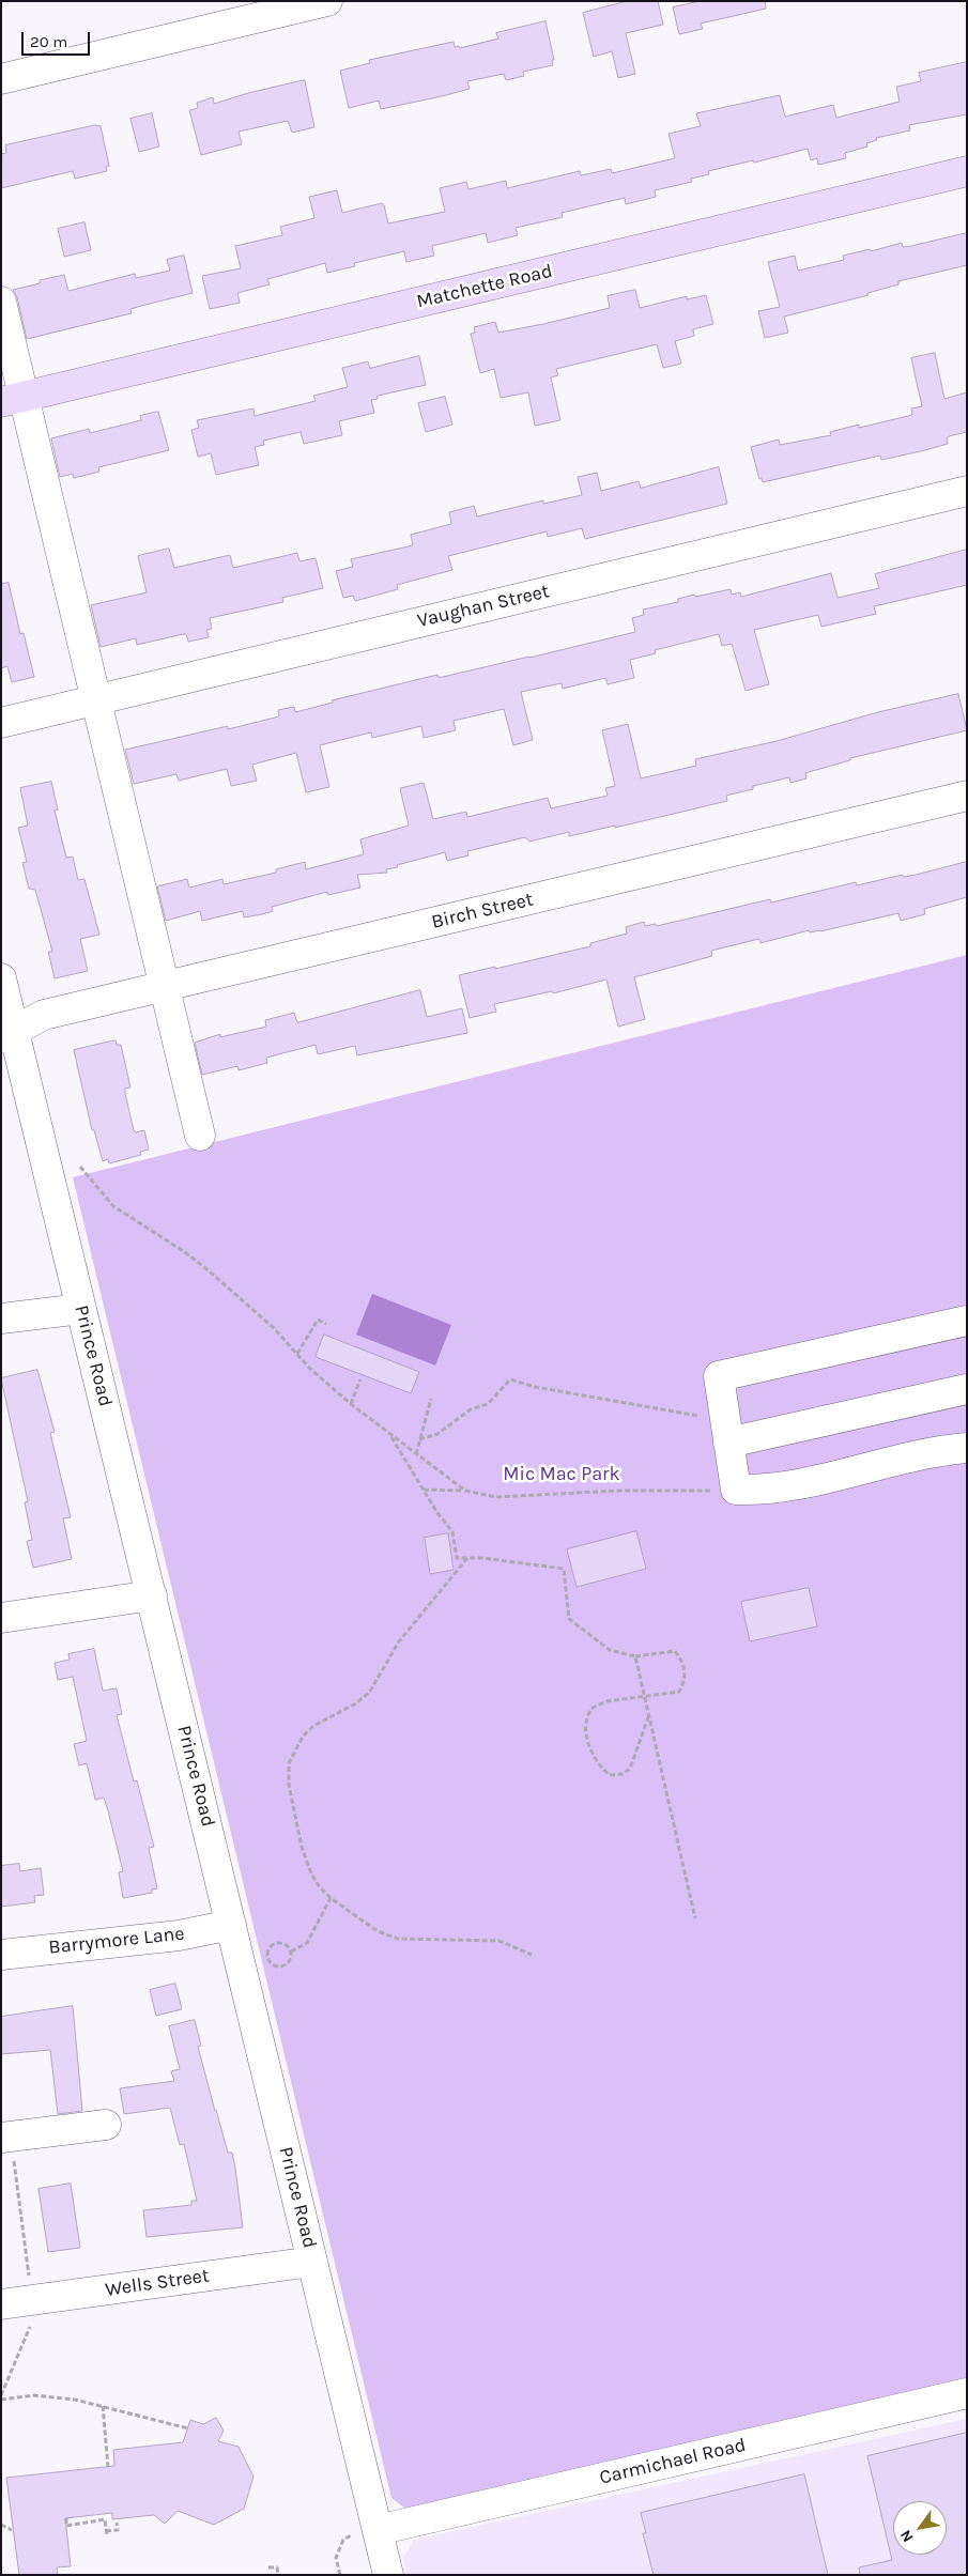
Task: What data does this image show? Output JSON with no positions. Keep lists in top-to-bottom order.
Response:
{
  "streets": {
    "main road": ["Matchette Road"],
    "street": [
      "Vaughan Street",
      "Birch Street",
      "Prince Road",
      "Barrymore Lane",
      "Wells Street",
      "Carmichael Road"
    ]
  },
  "crossings": [
    ["Birch Street", "Prince Road"],
    ["Prince Road", "Barrymore Lane"],
    ["Prince Road", "Wells Street"],
    ["Prince Road", "Carmichael Road"]
  ],
  "parks": ["Mic Mac Park"],
  "scale_bar": "20 m",
  "north": "bottom left"
}
